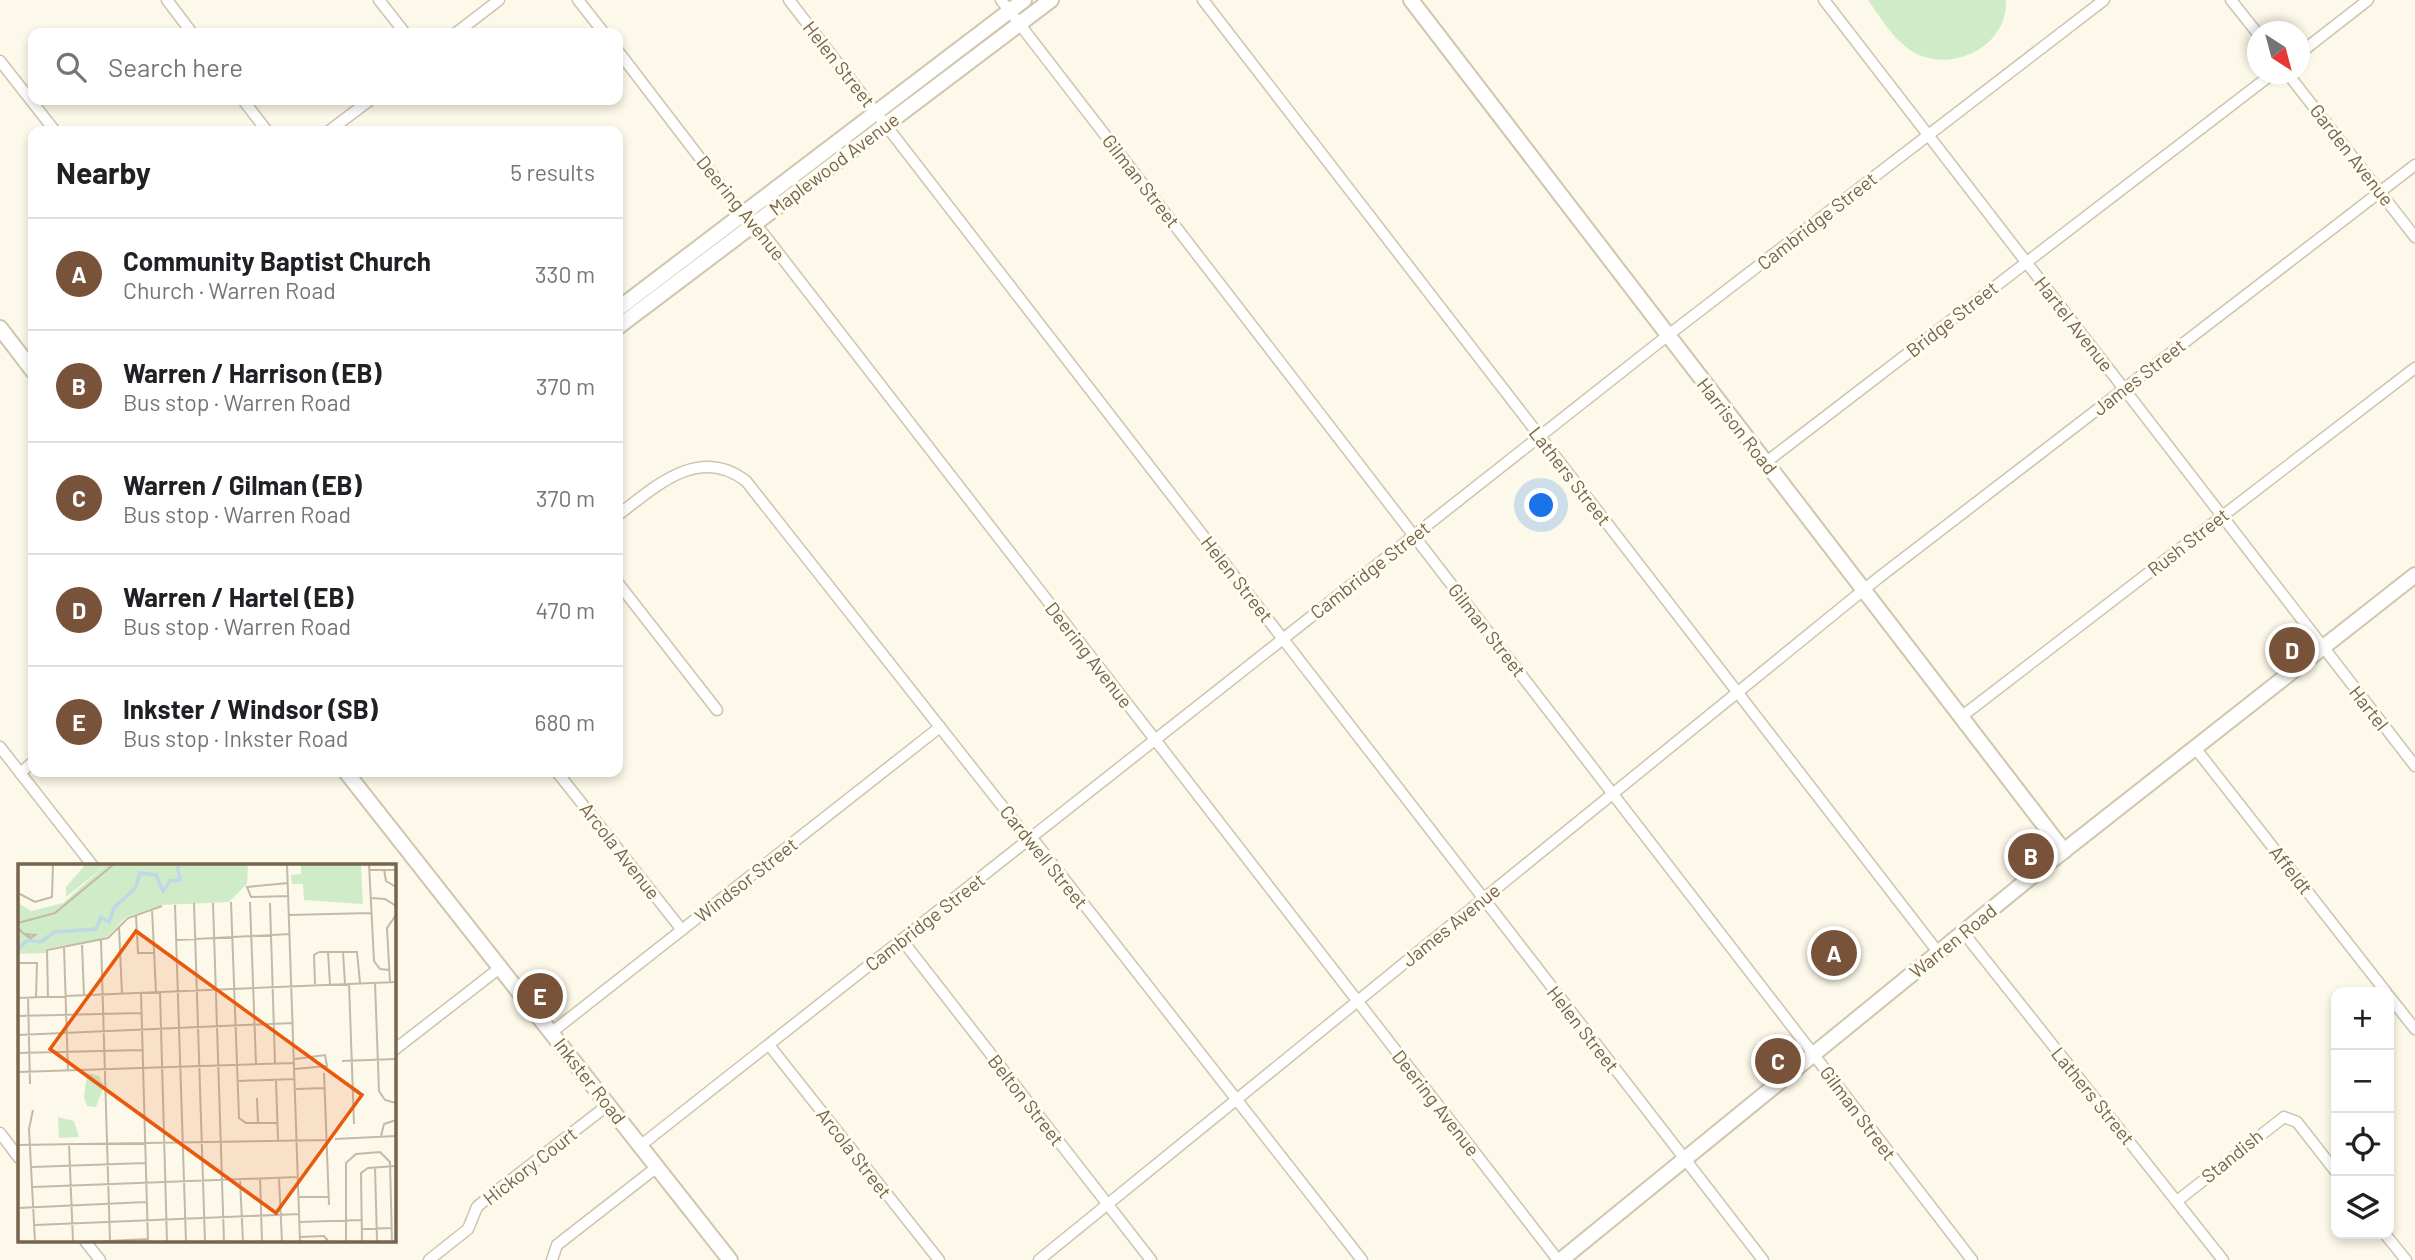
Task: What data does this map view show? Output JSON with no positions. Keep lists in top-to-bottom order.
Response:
{
  "streets": {
    "street": [
      "Helen Street",
      "Garden Avenue",
      "Maplewood Avenue",
      "Gilman Street",
      "Deering Avenue",
      "Cambridge Street",
      "Bridge Street",
      "Hartel Avenue",
      "James Street",
      "Harrison Road",
      "Lathers Street",
      "Rush Street",
      "Hartel",
      "Arcola Avenue",
      "Cardwell Street",
      "Affeldt",
      "Windsor Street",
      "James Avenue",
      "Warren Road",
      "Inkster Road",
      "Belton Street",
      "Arcola Street",
      "Standish",
      "Hickory Court"
    ]
  },
  "crossings": [
    ["Helen Street", "Maplewood Avenue"],
    ["Helen Street", "Cambridge Street"],
    ["Helen Street", "James Avenue"],
    ["Helen Street", "Warren Road"],
    ["Garden Avenue", "James Street"],
    ["Maplewood Avenue", "Gilman Street"],
    ["Maplewood Avenue", "Deering Avenue"],
    ["Gilman Street", "Cambridge Street"],
    ["Gilman Street", "James Avenue"],
    ["Gilman Street", "Warren Road"],
    ["Deering Avenue", "Cambridge Street"],
    ["Deering Avenue", "James Avenue"],
    ["Deering Avenue", "Warren Road"],
    ["Cambridge Street", "Hartel Avenue"],
    ["Cambridge Street", "Harrison Road"],
    ["Cambridge Street", "Lathers Street"],
    ["Cambridge Street", "Cardwell Street"],
    ["Cambridge Street", "Inkster Road"],
    ["Cambridge Street", "Belton Street"],
    ["Cambridge Street", "Arcola Street"],
    ["Bridge Street", "Hartel Avenue"],
    ["Bridge Street", "Harrison Road"],
    ["Hartel Avenue", "James Street"],
    ["Hartel Avenue", "Rush Street"],
    ["Hartel Avenue", "Hartel"],
    ["Hartel Avenue", "Warren Road"],
    ["James Street", "Harrison Road"],
    ["James Street", "James Avenue"],
    ["Harrison Road", "Rush Street"],
    ["Harrison Road", "James Avenue"],
    ["Harrison Road", "Warren Road"],
    ["Lathers Street", "James Avenue"],
    ["Lathers Street", "Warren Road"],
    ["Lathers Street", "Standish"],
    ["Hartel", "Warren Road"],
    ["Arcola Avenue", "Windsor Street"],
    ["Cardwell Street", "Windsor Street"],
    ["Cardwell Street", "James Avenue"],
    ["Affeldt", "Warren Road"],
    ["Windsor Street", "Inkster Road"],
    ["James Avenue", "Belton Street"],
    ["Inkster Road", "Hickory Court"]
  ],
  "north": "bottom right",
  "page": {
    "search": "Search here",
    "heading": ["Nearby", "5 results"],
    "list": [
      {
        "mark": "A",
        "name": "Community Baptist Church",
        "note": "Church · Warren Road",
        "value": "330 m"
      },
      {
        "mark": "B",
        "name": "Warren / Harrison (EB)",
        "note": "Bus stop · Warren Road",
        "value": "370 m"
      },
      {
        "mark": "C",
        "name": "Warren / Gilman (EB)",
        "note": "Bus stop · Warren Road",
        "value": "370 m"
      },
      {
        "mark": "D",
        "name": "Warren / Hartel (EB)",
        "note": "Bus stop · Warren Road",
        "value": "470 m"
      },
      {
        "mark": "E",
        "name": "Inkster / Windsor (SB)",
        "note": "Bus stop · Inkster Road",
        "value": "680 m"
      }
    ],
    "pins": [
      "D",
      "B",
      "A",
      "E",
      "C"
    ],
    "map_buttons": ["+", "−"]
  }
}
